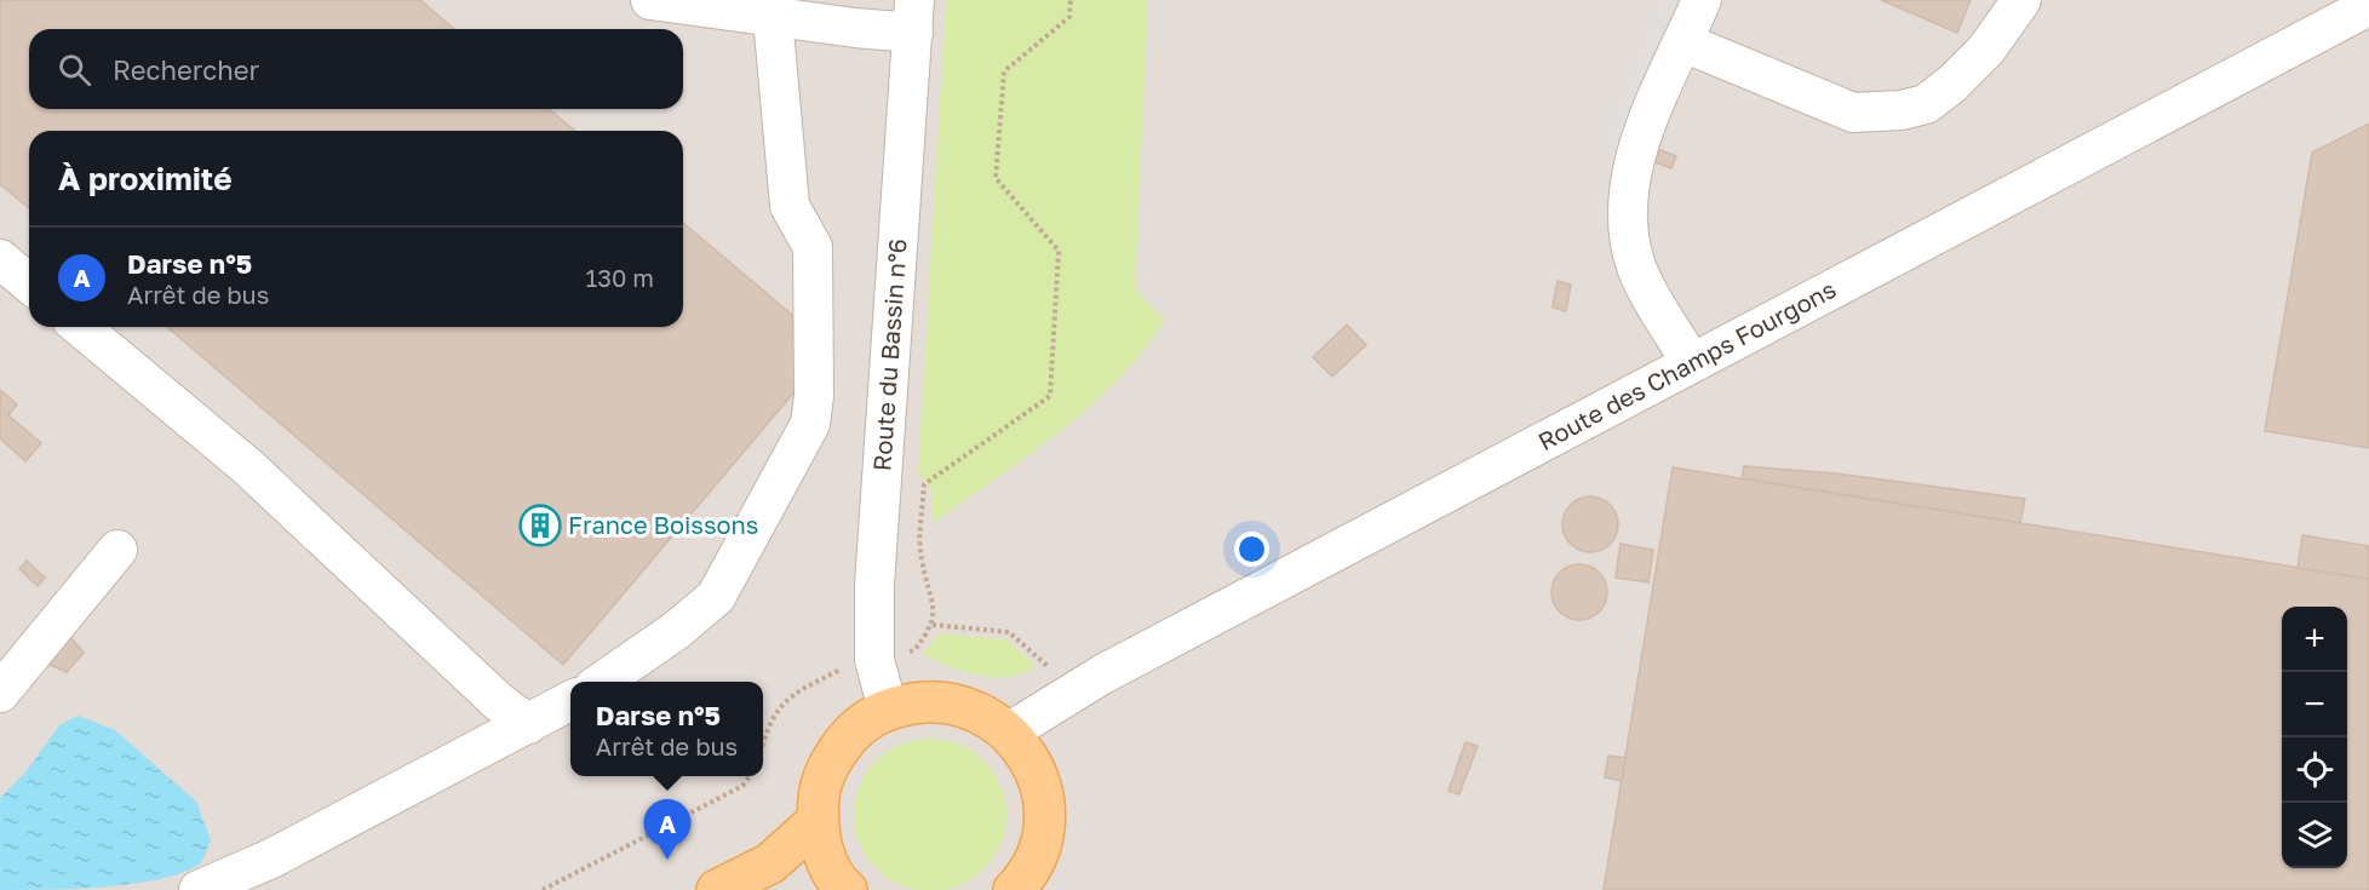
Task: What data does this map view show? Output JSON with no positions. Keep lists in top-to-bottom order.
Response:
{
  "streets": {
    "street": ["Route du Bassin n°6", "Route des Champs Fourgons"]
  },
  "places": {
    "building": ["France Boissons"]
  },
  "page": {
    "search": "Rechercher",
    "heading": "À proximité",
    "list": [
      {
        "mark": "A",
        "name": "Darse n°5",
        "note": "Arrêt de bus",
        "value": "130 m"
      }
    ],
    "map_buttons": ["+", "−"],
    "popup": ["Darse n°5", "Arrêt de bus"],
    "pins": "A"
  }
}
